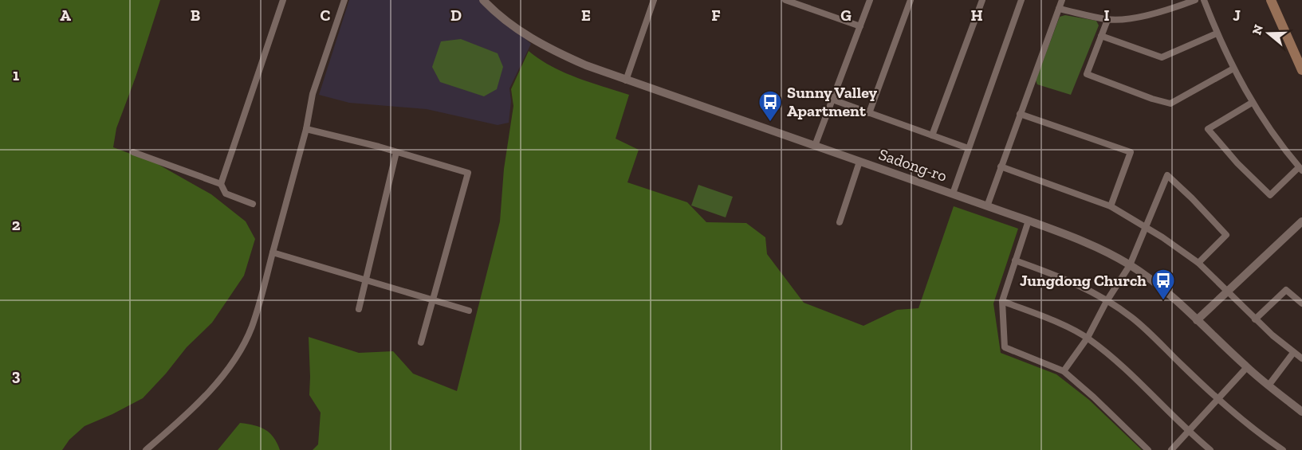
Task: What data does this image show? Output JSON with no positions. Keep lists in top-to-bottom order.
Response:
{
  "streets": {
    "street": ["Sadong-ro"]
  },
  "places": {
    "bus stop": ["Sunny Valley Apartment", "Jungdong Church"]
  },
  "north": "left",
  "grid": {
    "columns": [
      "A",
      "B",
      "C",
      "D",
      "E",
      "F",
      "G",
      "H",
      "I",
      "J"
    ],
    "rows": ["1", "2", "3"]
  }
}
